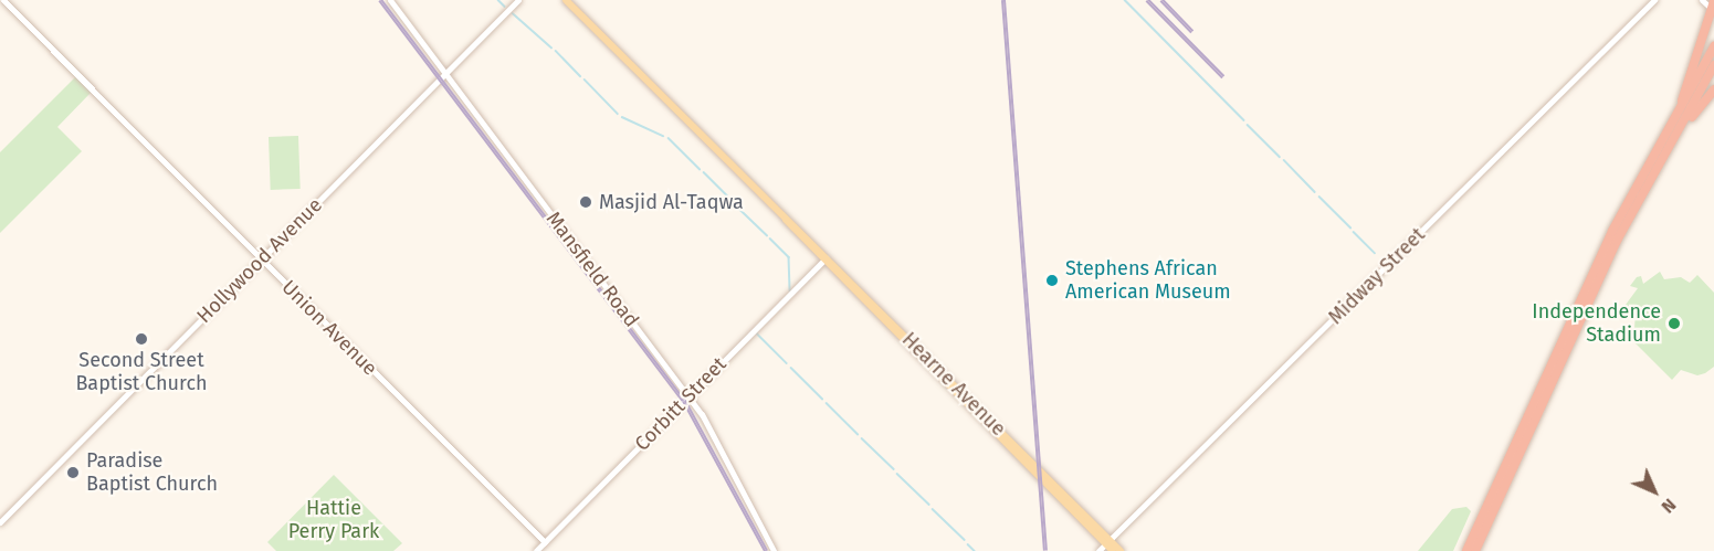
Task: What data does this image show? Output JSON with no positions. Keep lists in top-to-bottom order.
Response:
{
  "streets": {
    "main road": ["Hollywood Avenue", "Mansfield Road", "Hearne Avenue"],
    "street": ["Midway Street", "Union Avenue", "Corbitt Street"]
  },
  "crossings": [
    ["Hollywood Avenue", "Mansfield Road"],
    ["Hollywood Avenue", "Union Avenue"],
    ["Mansfield Road", "Corbitt Street"],
    ["Midway Street", "Hearne Avenue"],
    ["Union Avenue", "Corbitt Street"],
    ["Hearne Avenue", "Corbitt Street"]
  ],
  "parks": ["Hattie Perry Park"],
  "places": [
    "Masjid Al-Taqwa",
    "Stephens African American Museum",
    "Independence Stadium",
    "Second Street Baptist Church",
    "Paradise Baptist Church"
  ],
  "north": "bottom right"
}
